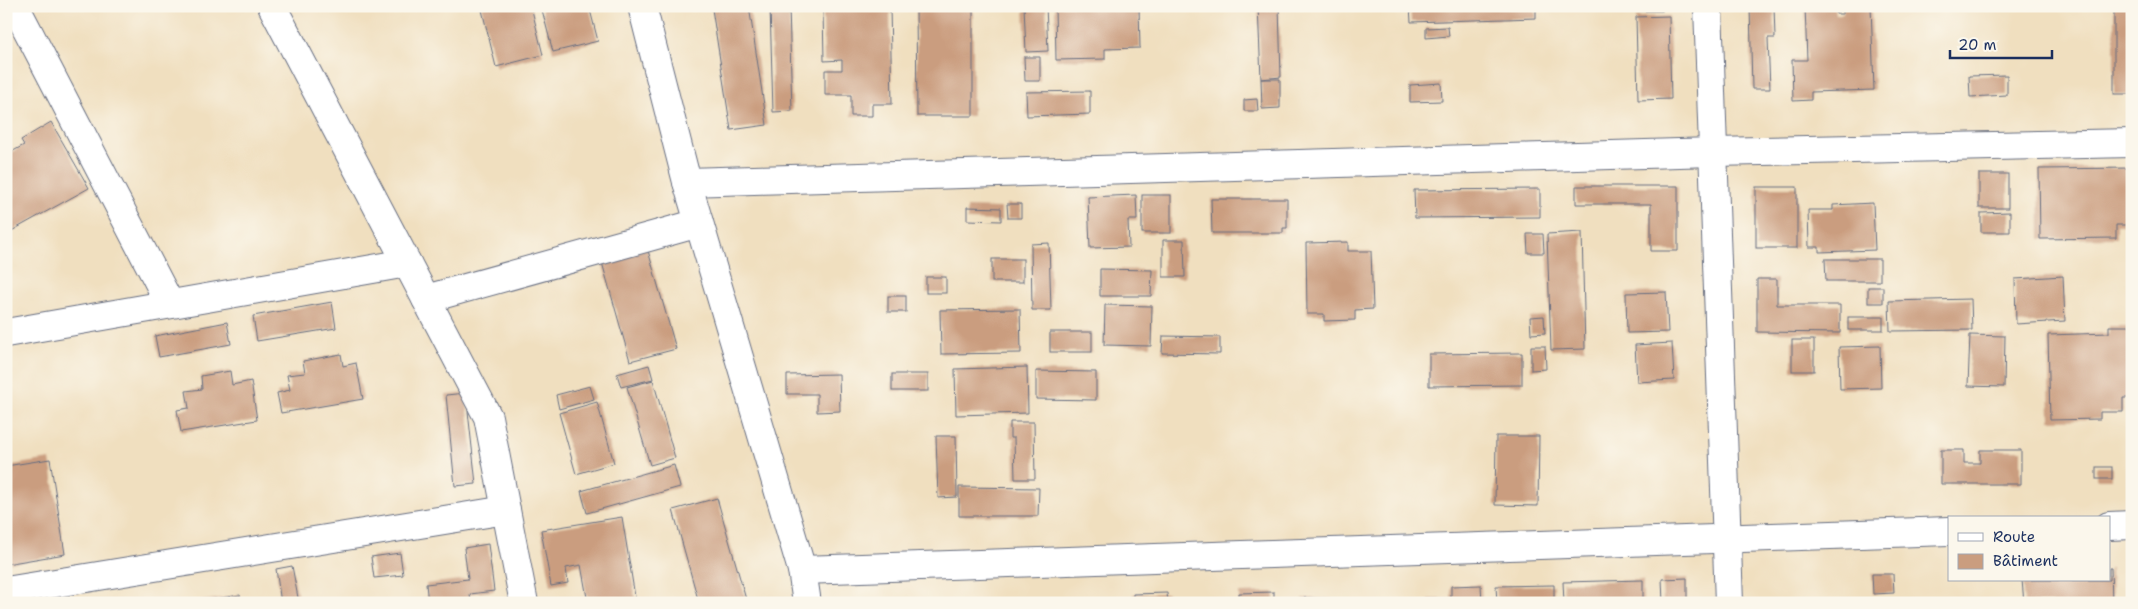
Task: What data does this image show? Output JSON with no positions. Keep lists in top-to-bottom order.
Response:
{
  "legend": ["Route", "Bâtiment"],
  "scale_bar": "20 m"
}
